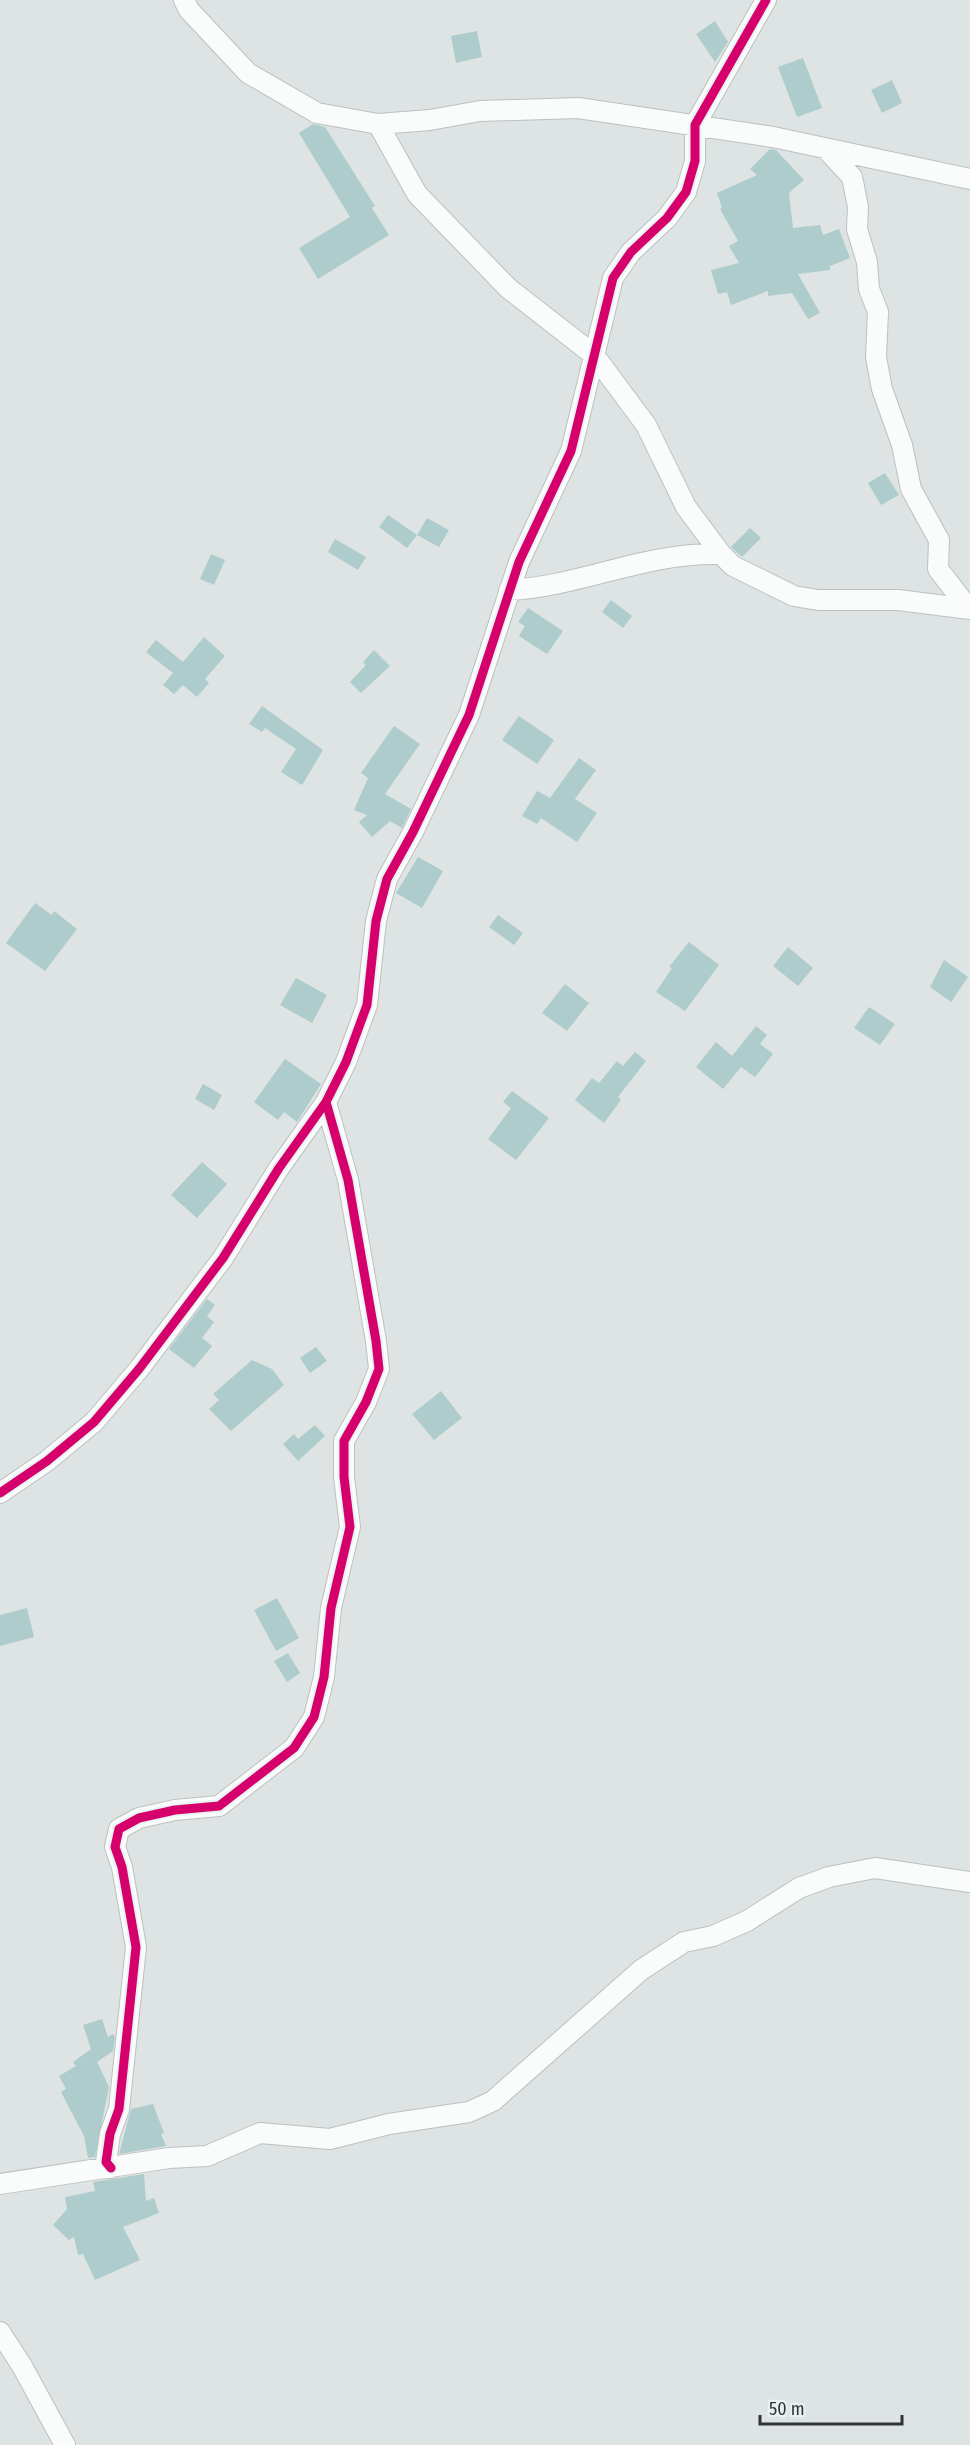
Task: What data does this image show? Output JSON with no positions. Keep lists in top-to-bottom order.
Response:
{
  "scale_bar": "50 m"
}
